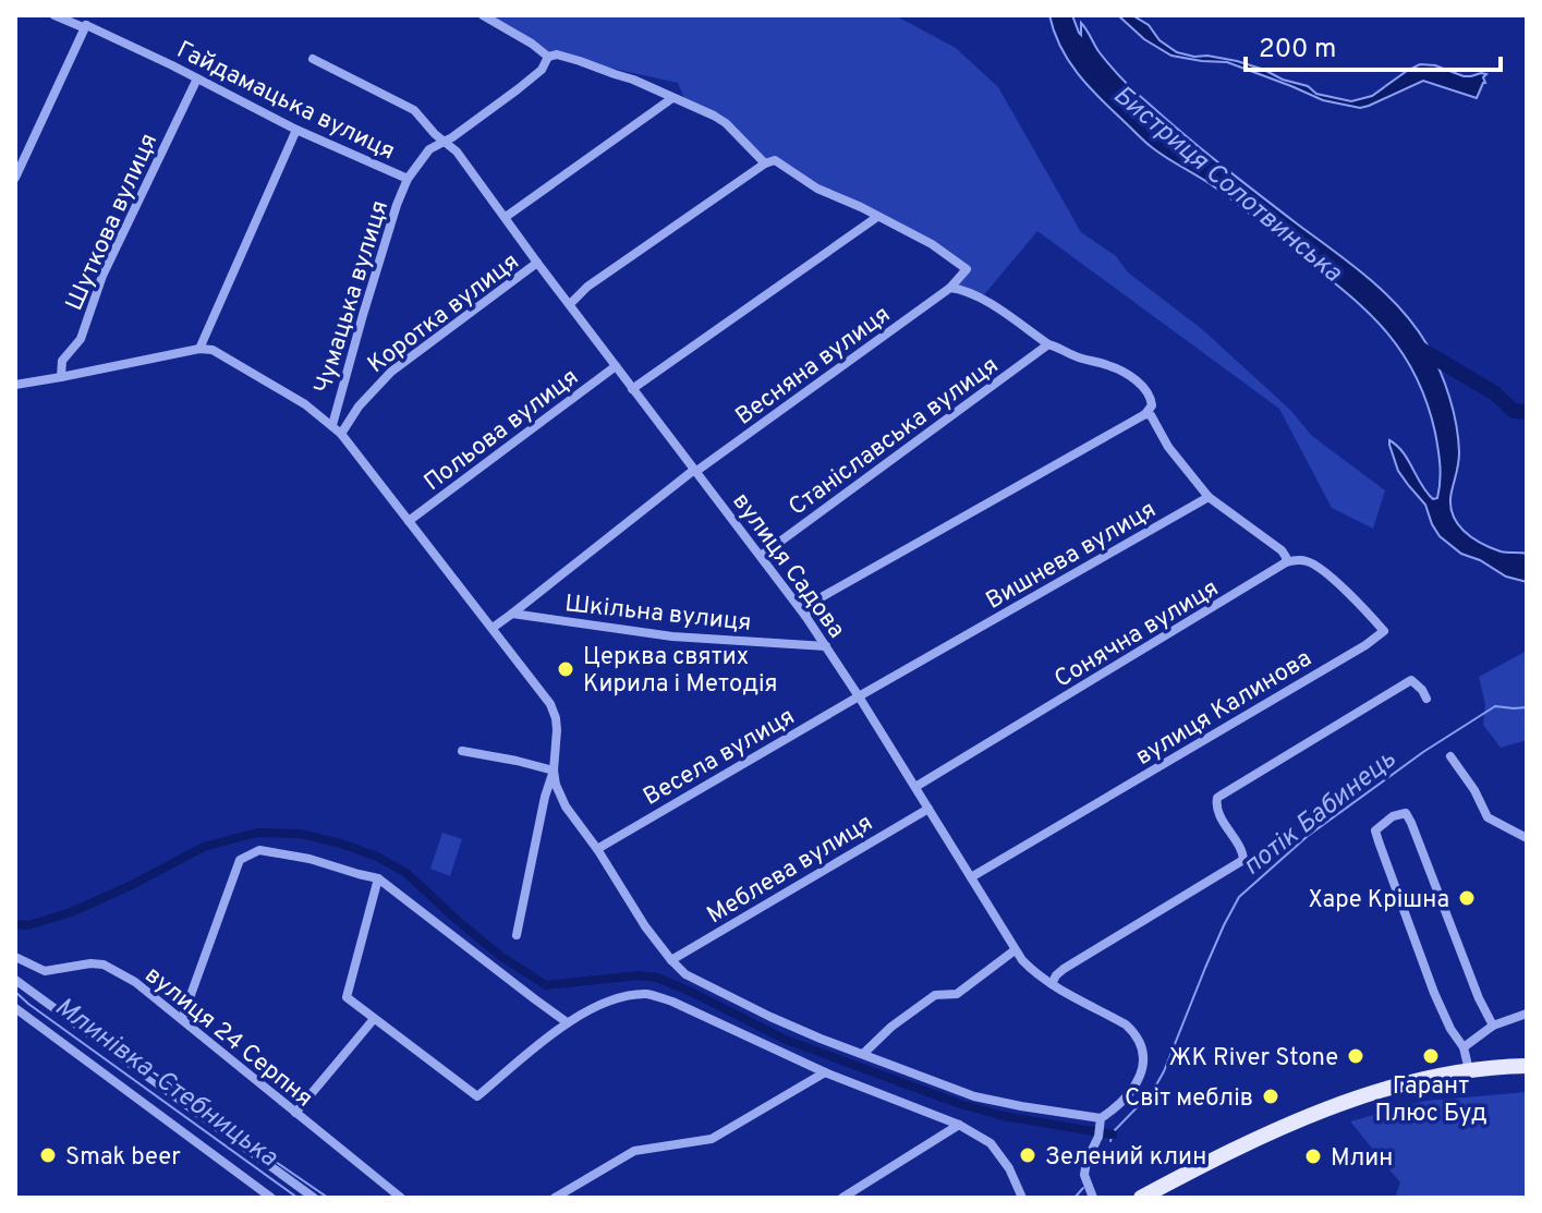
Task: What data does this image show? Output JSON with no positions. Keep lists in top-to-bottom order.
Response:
{
  "streets": {
    "street": [
      "Гайдамацька вулиця",
      "Шуткова вулиця",
      "Чумацька вулиця",
      "Коротка вулиця",
      "Весняна вулиця",
      "Польова вулиця",
      "Станіславська вулиця",
      "Вишнева вулиця",
      "вулиця Садова",
      "Шкільна вулиця",
      "Сонячна вулиця",
      "вулиця Калинова",
      "Весела вулиця",
      "Меблева вулиця",
      "вулиця 24 Серпня"
    ]
  },
  "crossings": [
    ["Гайдамацька вулиця", "Шуткова вулиця"],
    ["Гайдамацька вулиця", "Чумацька вулиця"],
    ["Чумацька вулиця", "вулиця Садова"],
    ["Коротка вулиця", "вулиця Садова"],
    ["Весняна вулиця", "вулиця Садова"],
    ["Весняна вулиця", "Шкільна вулиця"],
    ["Польова вулиця", "вулиця Садова"],
    ["Станіславська вулиця", "вулиця Садова"],
    ["Вишнева вулиця", "вулиця Садова"],
    ["Вишнева вулиця", "Весела вулиця"],
    ["вулиця Садова", "Шкільна вулиця"],
    ["вулиця Садова", "Сонячна вулиця"],
    ["вулиця Садова", "вулиця Калинова"],
    ["вулиця Садова", "Весела вулиця"],
    ["вулиця Садова", "Меблева вулиця"],
    ["Сонячна вулиця", "вулиця Калинова"]
  ],
  "water": ["Бистриця Солотвинська", "потік Бабинець", "Млинівка-Стебницька"],
  "places": [
    "Церква святих Кирила і Методія",
    "Харе Крішна",
    "ЖК River Stone",
    "Гарант Плюс Буд",
    "Світ меблів",
    "Smak beer",
    "Зелений клин",
    "Млин"
  ],
  "scale_bar": "200 m"
}
